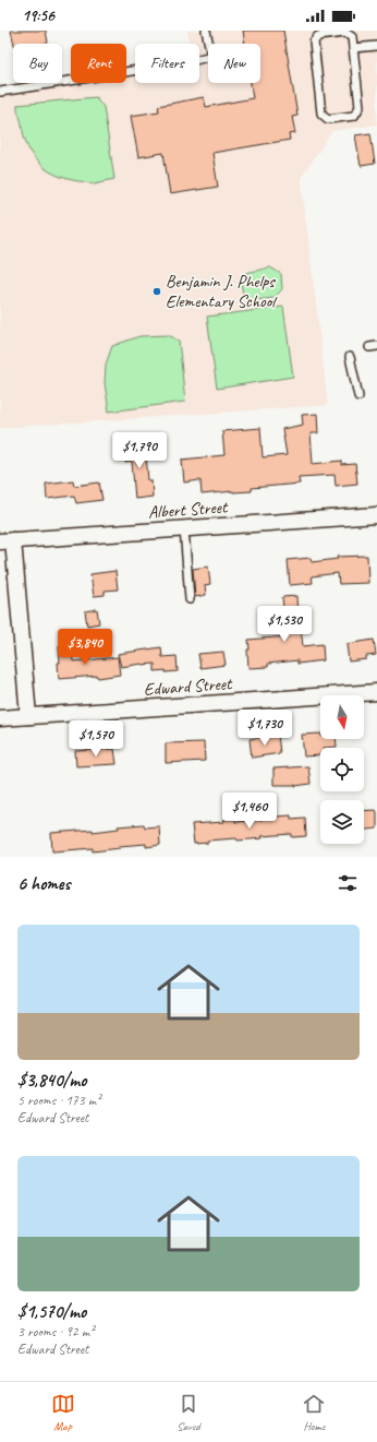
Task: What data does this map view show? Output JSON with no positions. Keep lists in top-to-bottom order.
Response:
{
  "streets": {
    "street": ["Albert Street", "Edward Street"]
  },
  "places": ["Benjamin J. Phelps Elementary School"],
  "north": "bottom",
  "page": {
    "status": "19:56",
    "chip": [
      "Buy",
      "Rent",
      "Filters",
      "New"
    ],
    "price": [
      "$1,790",
      "$1,530",
      "$3,840",
      "$1,730",
      "$1,570",
      "$1,460"
    ],
    "heading": "6 homes",
    "list": [
      {
        "name": "$3,840/mo",
        "note": "5 rooms · 173 m² · Edward Street"
      },
      {
        "name": "$1,570/mo",
        "note": "3 rooms · 92 m² · Edward Street"
      }
    ],
    "tabs": ["Map", "Saved", "Home"]
  }
}
